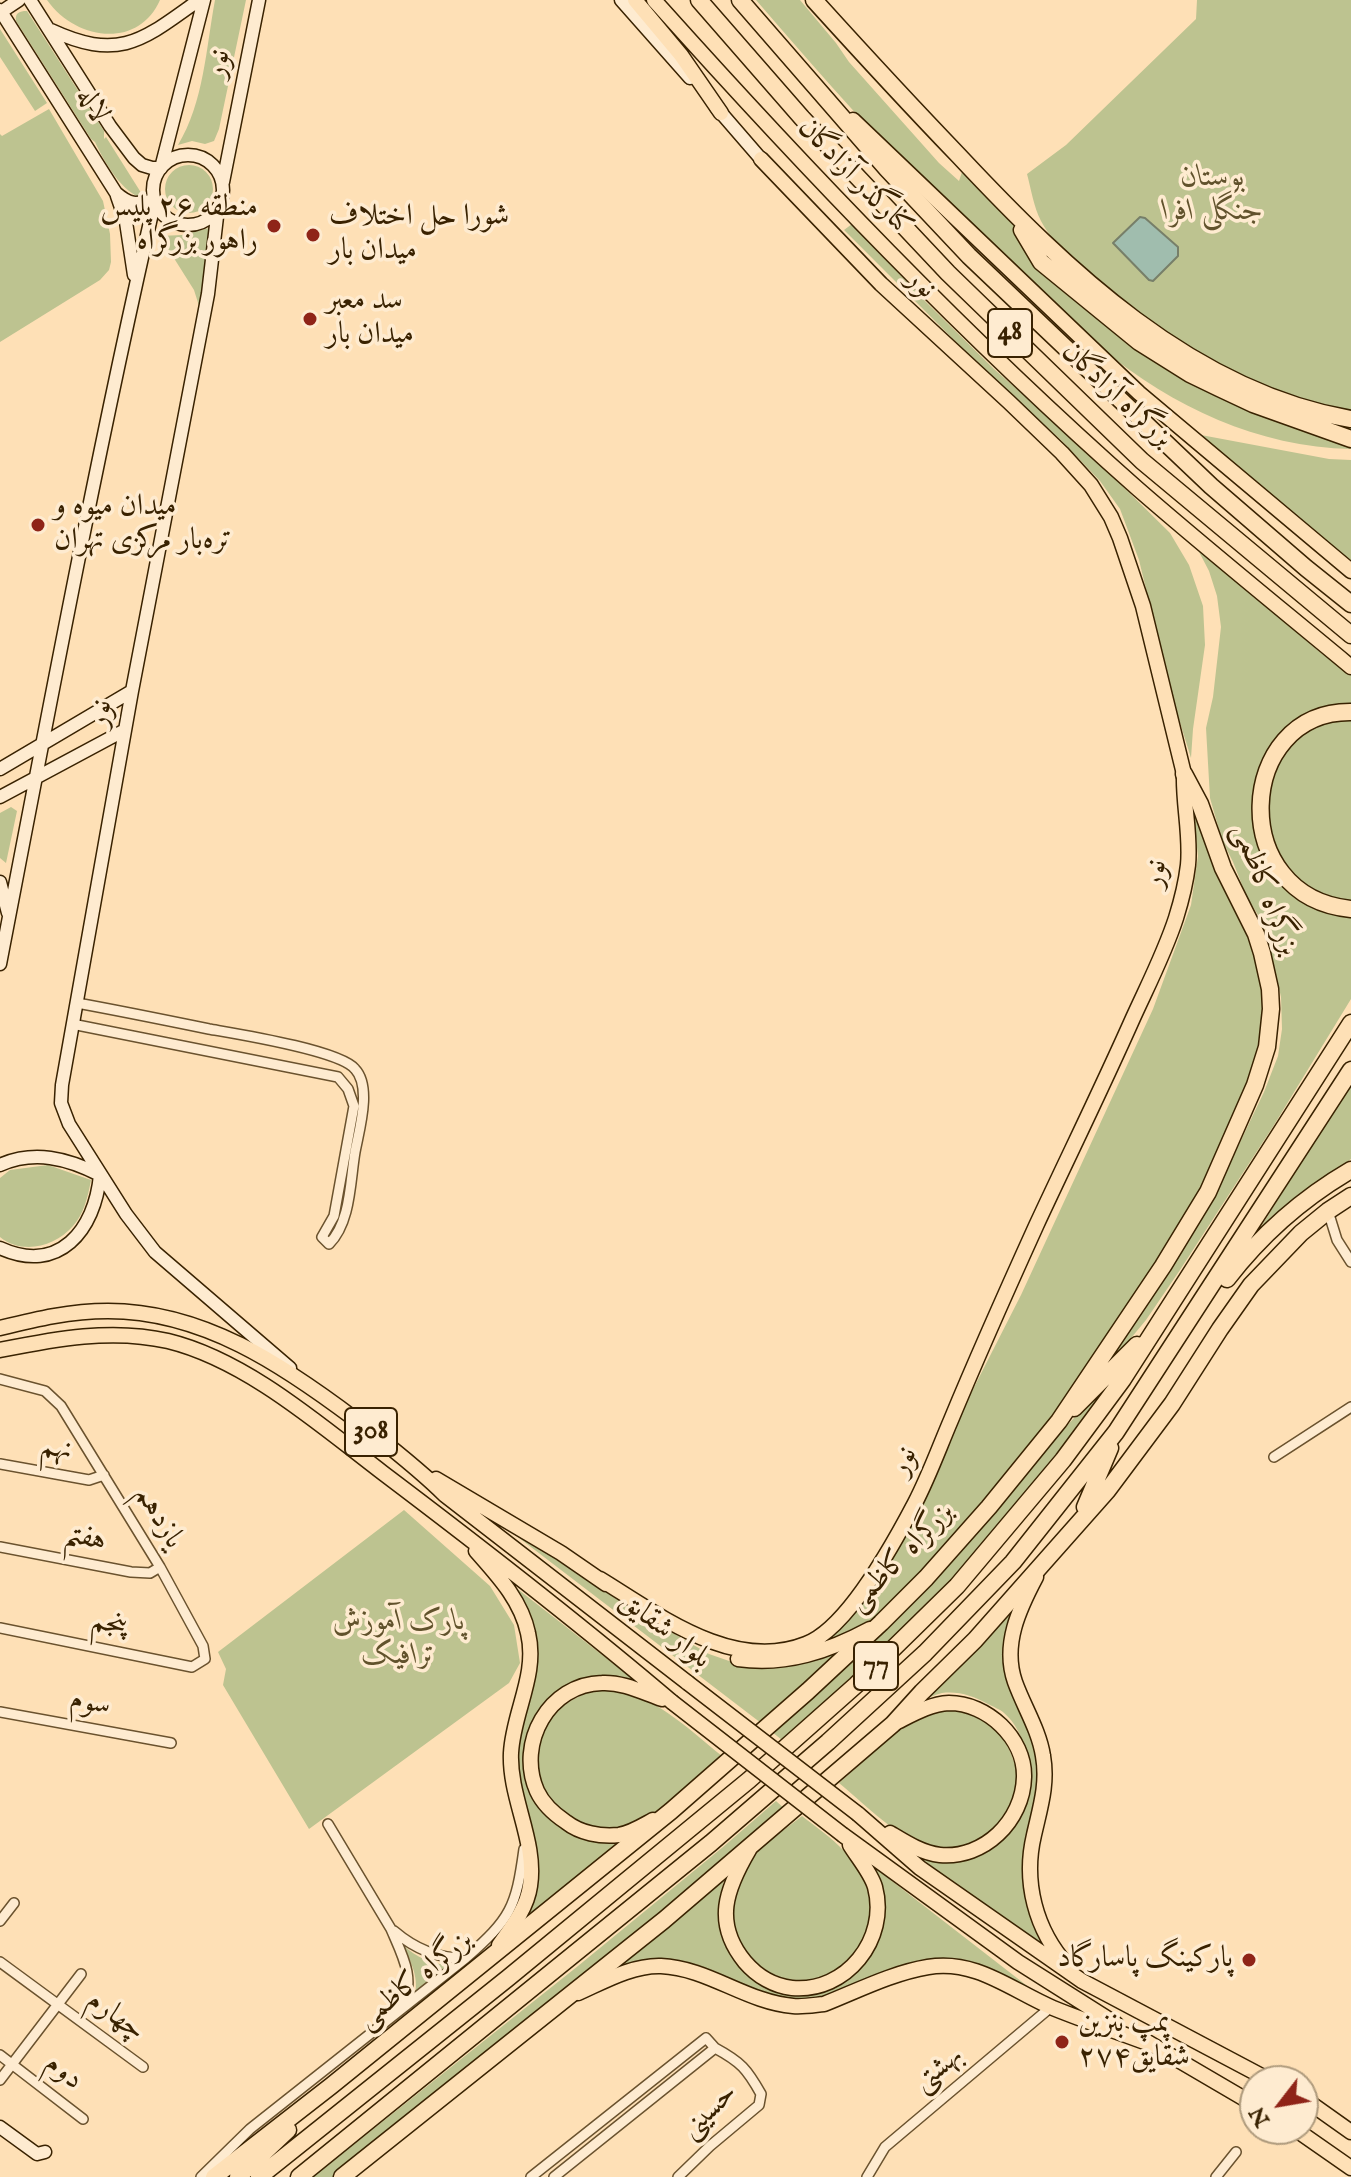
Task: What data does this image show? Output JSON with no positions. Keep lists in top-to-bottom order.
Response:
{
  "streets": {
    "highway": [
      "48",
      "بزرگراه آزادگان",
      "بزرگراه کاظمی",
      "77"
    ],
    "main road": [
      "نور",
      "لاله",
      "کنارگذر آزادگان",
      "308",
      "بلوار شقایق"
    ],
    "street": [
      "نهم",
      "یازدهم",
      "هفتم",
      "پنجم",
      "سوم",
      "چهارم",
      "بهشتی",
      "دوم",
      "حسینی"
    ]
  },
  "crossings": [
    ["نور", "لاله"],
    ["نور", "بزرگراه کاظمی"],
    ["نور", "بلوار شقایق"],
    ["کنارگذر آزادگان", "بزرگراه آزادگان"],
    ["نهم", "یازدهم"],
    ["یازدهم", "هفتم"],
    ["یازدهم", "پنجم"]
  ],
  "parks": ["بوستان جنگلی افرا", "پارک آموزش ترافیک"],
  "places": [
    "منطقه ۲۶ پلیس راهور بزرگراه",
    "شورا حل اختلاف میدان بار",
    "سد معبر میدان بار",
    "میدان میوه و تره‌بار مرکزی تهران",
    "پارکینگ پاسارگاد",
    "پمپ بنزین ۲۷۴شقایق"
  ],
  "north": "bottom left"
}
